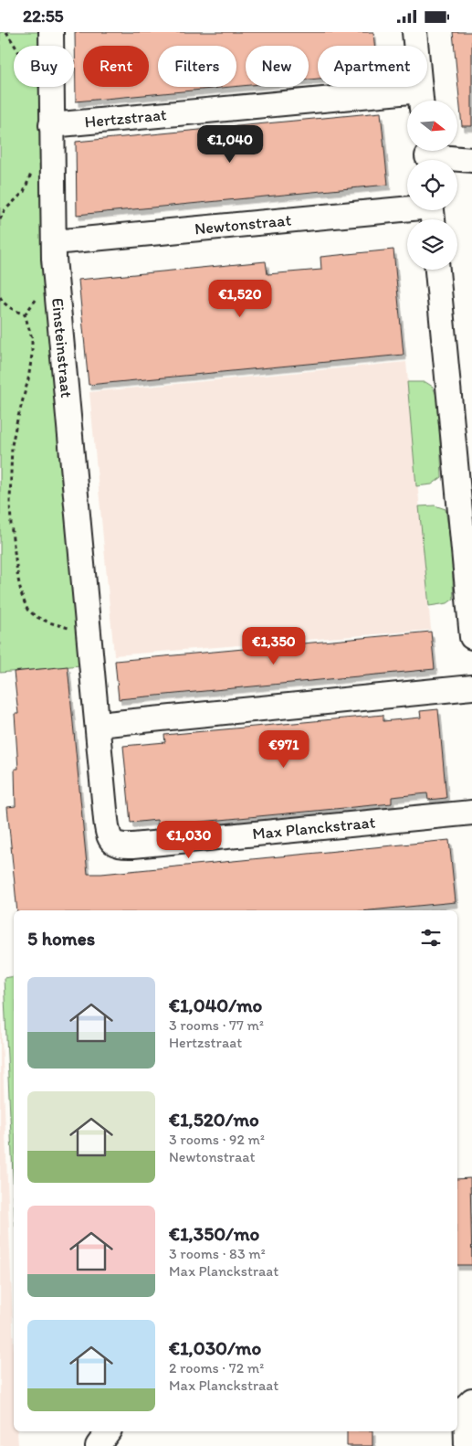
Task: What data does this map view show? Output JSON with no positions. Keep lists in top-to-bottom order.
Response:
{
  "streets": {
    "street": [
      "Hertzstraat",
      "Newtonstraat",
      "Einsteinstraat",
      "Max Planckstraat"
    ]
  },
  "crossings": [
    ["Hertzstraat", "Einsteinstraat"],
    ["Newtonstraat", "Einsteinstraat"],
    ["Einsteinstraat", "Max Planckstraat"]
  ],
  "north": "right",
  "page": {
    "status": "22:55",
    "chip": [
      "Buy",
      "Rent",
      "Filters",
      "New",
      "Apartment"
    ],
    "price": [
      "€1,040",
      "€1,520",
      "€1,350",
      "€971",
      "€1,030"
    ],
    "heading": "5 homes",
    "list": [
      {
        "name": "€1,040/mo",
        "note": "3 rooms · 77 m² · Hertzstraat"
      },
      {
        "name": "€1,520/mo",
        "note": "3 rooms · 92 m² · Newtonstraat"
      },
      {
        "name": "€1,350/mo",
        "note": "3 rooms · 83 m² · Max Planckstraat"
      },
      {
        "name": "€1,030/mo",
        "note": "2 rooms · 72 m² · Max Planckstraat"
      }
    ]
  }
}
